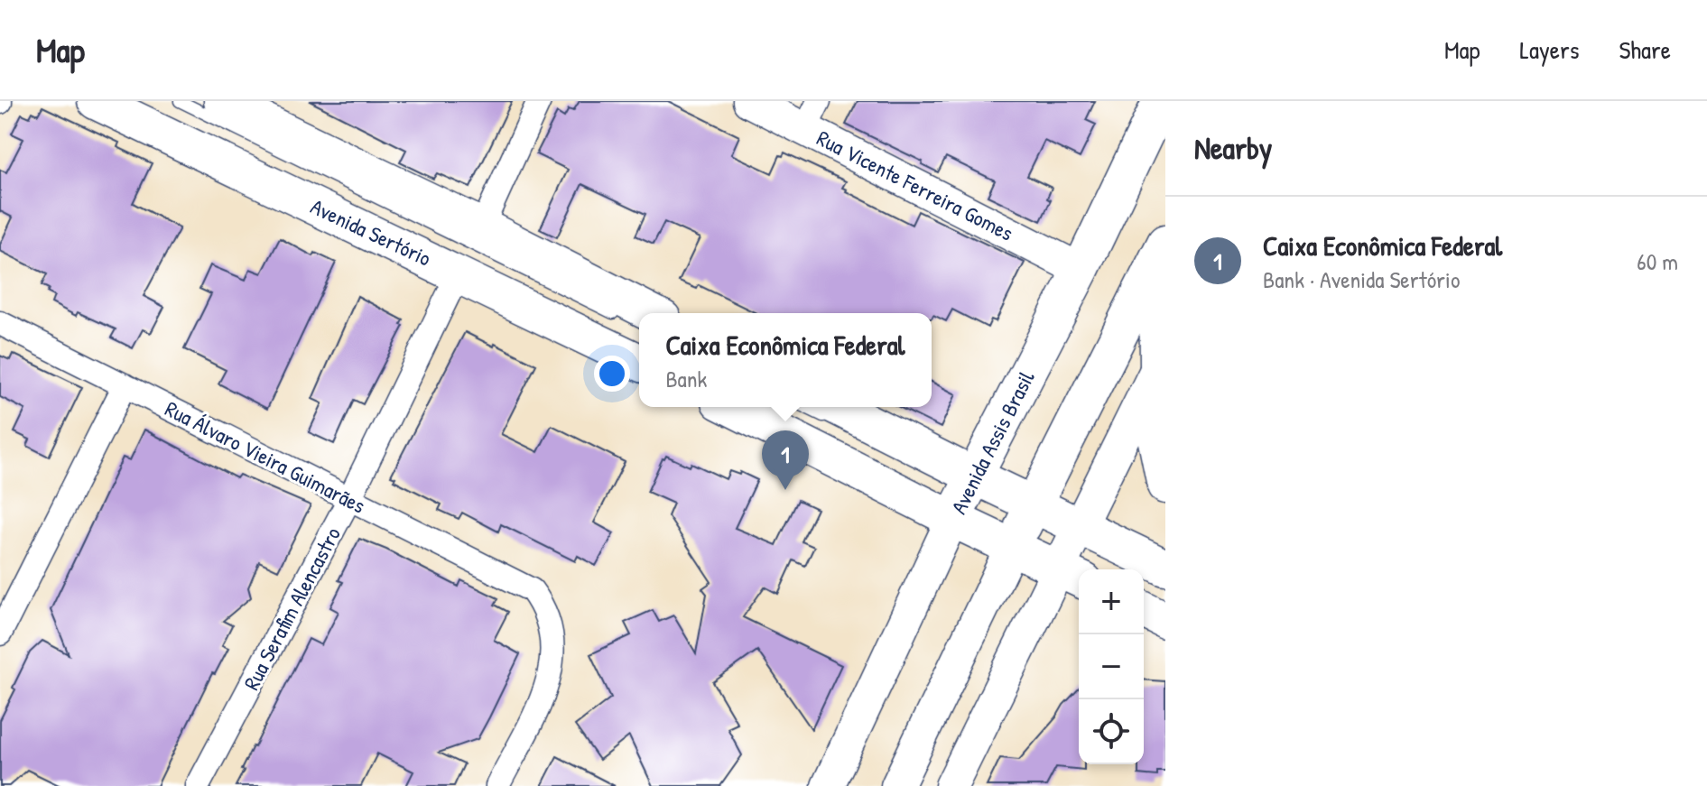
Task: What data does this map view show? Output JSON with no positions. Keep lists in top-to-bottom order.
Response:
{
  "streets": {
    "main road": ["Rua Vicente Ferreira Gomes", "Avenida Sertório", "Avenida Assis Brasil"],
    "street": ["Rua Álvaro Vieira Guimarães", "Rua Serafim Alencastro"]
  },
  "crossings": [
    ["Rua Vicente Ferreira Gomes", "Avenida Assis Brasil"],
    ["Avenida Sertório", "Rua Serafim Alencastro"],
    ["Rua Álvaro Vieira Guimarães", "Rua Serafim Alencastro"]
  ],
  "page": {
    "header": "Map",
    "nav": ["Map", "Layers", "Share"],
    "heading": "Nearby",
    "list": [
      {
        "mark": "1",
        "name": "Caixa Econômica Federal",
        "note": "Bank · Avenida Sertório",
        "value": "60 m"
      }
    ],
    "popup": ["Caixa Econômica Federal", "Bank"],
    "pins": "1",
    "map_buttons": ["+", "−"]
  }
}
